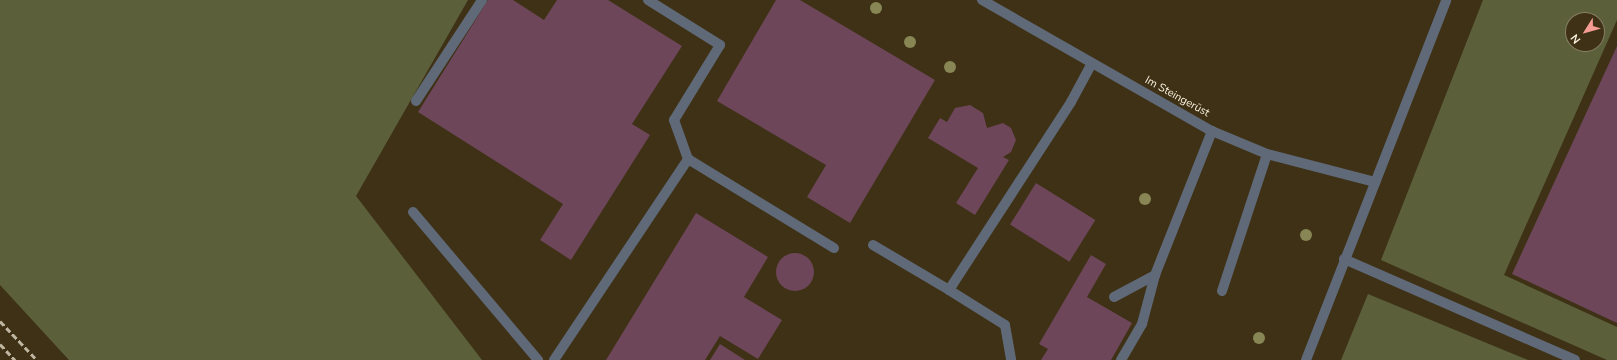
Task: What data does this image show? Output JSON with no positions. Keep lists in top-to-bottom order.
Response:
{
  "streets": {
    "street": ["Im Steingerüst"]
  },
  "north": "bottom left"
}
